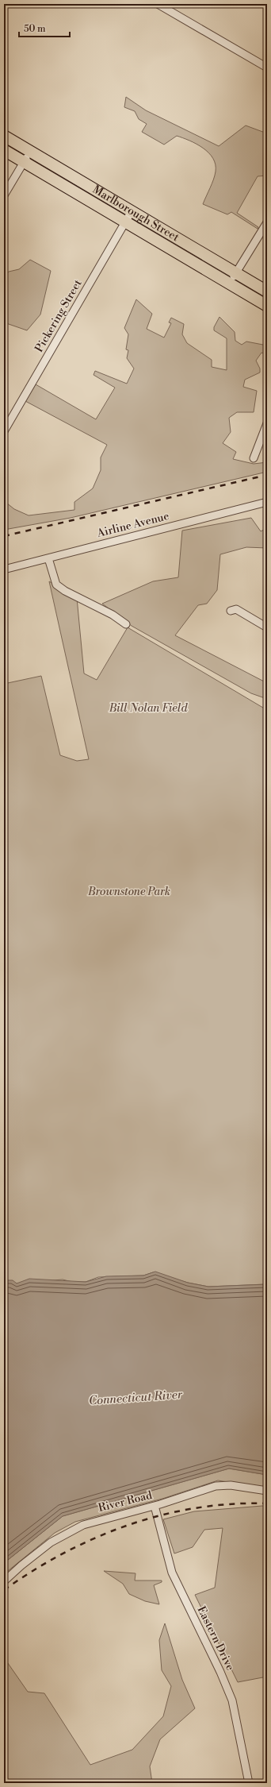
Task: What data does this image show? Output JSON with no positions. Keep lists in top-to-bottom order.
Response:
{
  "streets": {
    "highway": ["Marlborough Street"],
    "street": [
      "Pickering Street",
      "Airline Avenue",
      "River Road",
      "Eastern Drive"
    ]
  },
  "crossings": [
    ["Marlborough Street", "Pickering Street"],
    ["River Road", "Eastern Drive"]
  ],
  "water": ["Connecticut River"],
  "parks": ["Bill Nolan Field", "Brownstone Park"],
  "scale_bar": "50 m"
}
